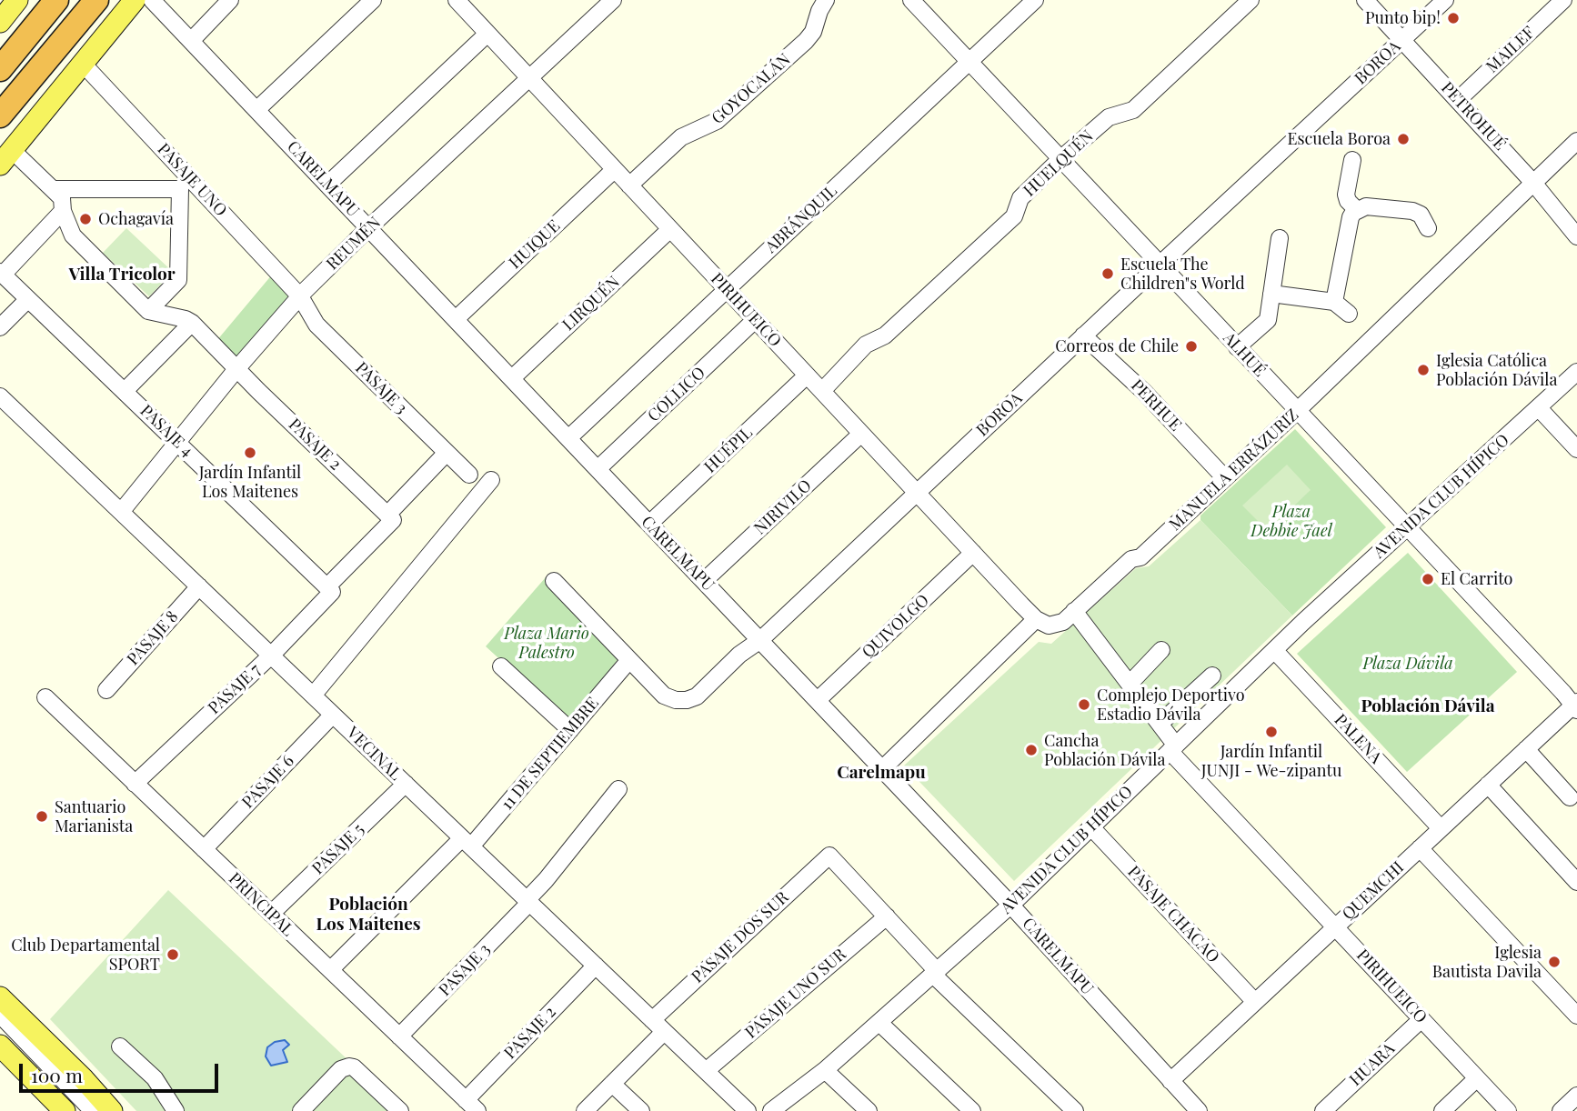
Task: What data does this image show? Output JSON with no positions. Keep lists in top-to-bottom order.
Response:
{
  "streets": {
    "street": [
      "MAILEF",
      "BOROA",
      "GOYOCALÁN",
      "PETROHUÉ",
      "HUELQUÉN",
      "CARELMAPU",
      "PASAJE UNO",
      "ABRÁNQUIL",
      "REUMÉN",
      "HUIQUE",
      "LIRQUÉN",
      "PIRIHUEICO",
      "ALHUÉ",
      "PASAJE 3",
      "COLLICO",
      "PERHUE",
      "PASAJE 4",
      "PASAJE 2",
      "HUÉPIL",
      "MANUELA ERRÁZURIZ",
      "AVENIDA CLUB HÍPICO",
      "NIRIVILO",
      "QUIVOLGO",
      "PASAJE 8",
      "PASAJE 7",
      "PALENA",
      "VECINAL",
      "11 DE SEPTIEMBRE",
      "PASAJE 6",
      "PASAJE 5",
      "QUEMCHI",
      "PRINCIPAL",
      "PASAJE CHACAO",
      "PASAJE DOS SUR",
      "PASAJE UNO SUR",
      "HUARA"
    ]
  },
  "crossings": [
    ["MAILEF", "PETROHUÉ"],
    ["BOROA", "PETROHUÉ"],
    ["BOROA", "CARELMAPU"],
    ["BOROA", "PIRIHUEICO"],
    ["BOROA", "ALHUÉ"],
    ["BOROA", "PERHUE"],
    ["BOROA", "11 DE SEPTIEMBRE"],
    ["GOYOCALÁN", "PIRIHUEICO"],
    ["PETROHUÉ", "MANUELA ERRÁZURIZ"],
    ["HUELQUÉN", "PIRIHUEICO"],
    ["HUELQUÉN", "ALHUÉ"],
    ["CARELMAPU", "ABRÁNQUIL"],
    ["CARELMAPU", "REUMÉN"],
    ["CARELMAPU", "HUIQUE"],
    ["CARELMAPU", "LIRQUÉN"],
    ["CARELMAPU", "COLLICO"],
    ["CARELMAPU", "HUÉPIL"],
    ["CARELMAPU", "AVENIDA CLUB HÍPICO"],
    ["CARELMAPU", "NIRIVILO"],
    ["CARELMAPU", "QUIVOLGO"],
    ["CARELMAPU", "QUEMCHI"],
    ["PASAJE UNO", "REUMÉN"],
    ["PASAJE UNO", "PASAJE 3"],
    ["ABRÁNQUIL", "PIRIHUEICO"],
    ["ABRÁNQUIL", "ALHUÉ"],
    ["REUMÉN", "PIRIHUEICO"],
    ["REUMÉN", "PASAJE 3"],
    ["REUMÉN", "PASAJE 4"],
    ["REUMÉN", "PASAJE 2"],
    ["REUMÉN", "VECINAL"],
    ["HUIQUE", "PIRIHUEICO"],
    ["LIRQUÉN", "PIRIHUEICO"],
    ["PIRIHUEICO", "COLLICO"],
    ["PIRIHUEICO", "HUÉPIL"],
    ["PIRIHUEICO", "MANUELA ERRÁZURIZ"],
    ["PIRIHUEICO", "AVENIDA CLUB HÍPICO"],
    ["PIRIHUEICO", "NIRIVILO"],
    ["PIRIHUEICO", "QUIVOLGO"],
    ["PIRIHUEICO", "QUEMCHI"],
    ["PIRIHUEICO", "HUARA"],
    ["ALHUÉ", "MANUELA ERRÁZURIZ"],
    ["ALHUÉ", "AVENIDA CLUB HÍPICO"],
    ["ALHUÉ", "QUEMCHI"],
    ["PASAJE 3", "PASAJE 7"],
    ["PASAJE 3", "VECINAL"],
    ["PASAJE 3", "PRINCIPAL"],
    ["PERHUE", "MANUELA ERRÁZURIZ"],
    ["PASAJE 4", "PASAJE 7"],
    ["PASAJE 2", "PASAJE 7"],
    ["PASAJE 2", "VECINAL"],
    ["PASAJE 2", "PRINCIPAL"],
    ["AVENIDA CLUB HÍPICO", "PALENA"],
    ["AVENIDA CLUB HÍPICO", "PASAJE CHACAO"],
    ["PASAJE 8", "VECINAL"],
    ["PASAJE 7", "VECINAL"],
    ["PASAJE 7", "PRINCIPAL"],
    ["PALENA", "QUEMCHI"],
    ["VECINAL", "11 DE SEPTIEMBRE"],
    ["VECINAL", "PASAJE 6"],
    ["VECINAL", "PASAJE 5"],
    ["VECINAL", "PASAJE DOS SUR"],
    ["VECINAL", "PASAJE UNO SUR"],
    ["PASAJE 6", "PRINCIPAL"],
    ["PASAJE 5", "PRINCIPAL"],
    ["QUEMCHI", "PASAJE CHACAO"],
    ["PASAJE DOS SUR", "PASAJE UNO SUR"]
  ],
  "districts": [
    "Villa Tricolor",
    "Población Dávila",
    "Carelmapu",
    "Población Los Maitenes"
  ],
  "parks": ["Plaza Debbie Jael", "Plaza Mario Palestro", "Plaza Dávila"],
  "places": [
    "Punto bip!",
    "Escuela Boroa",
    "Ochagavía",
    "Escuela The Children\"s World",
    "Correos de Chile",
    "Iglesia Católica Población Dávila",
    "Jardín Infantil Los Maitenes",
    "El Carrito",
    "Complejo Deportivo Estadio Dávila",
    "Jardín Infantil JUNJI - We-zipantu",
    "Cancha Población Dávila",
    "Santuario Marianista",
    "Club Departamental SPORT",
    "Iglesia Bautista Davila"
  ],
  "scale_bar": "100 m"
}
